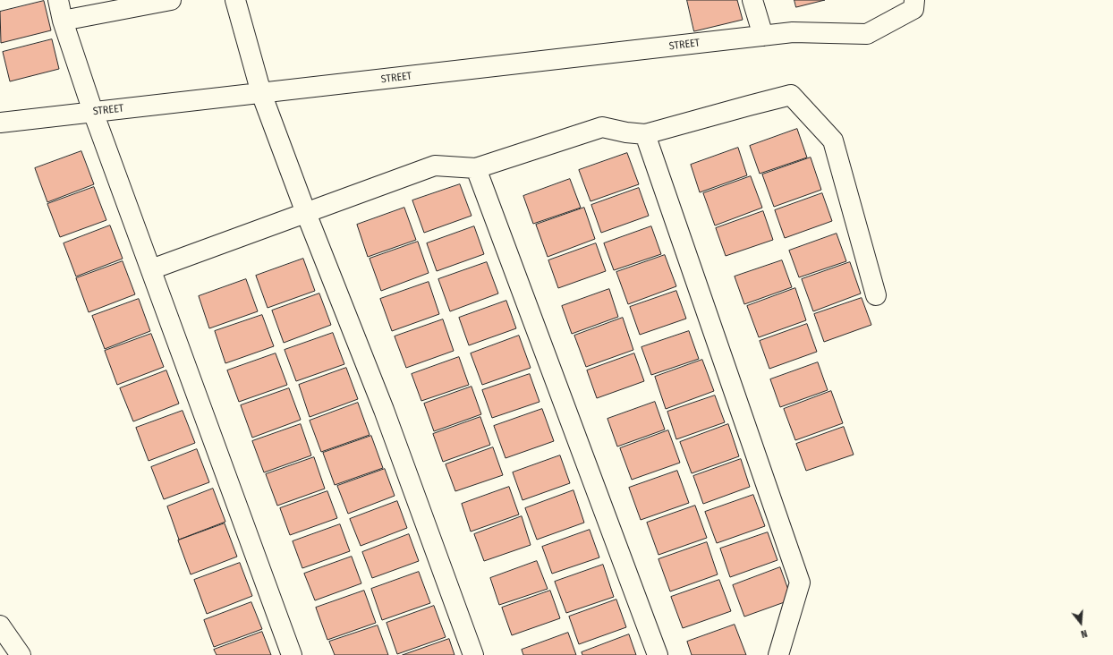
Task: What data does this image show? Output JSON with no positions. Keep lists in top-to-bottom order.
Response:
{
  "streets": {
    "street": ["STREET"]
  },
  "north": "bottom"
}
